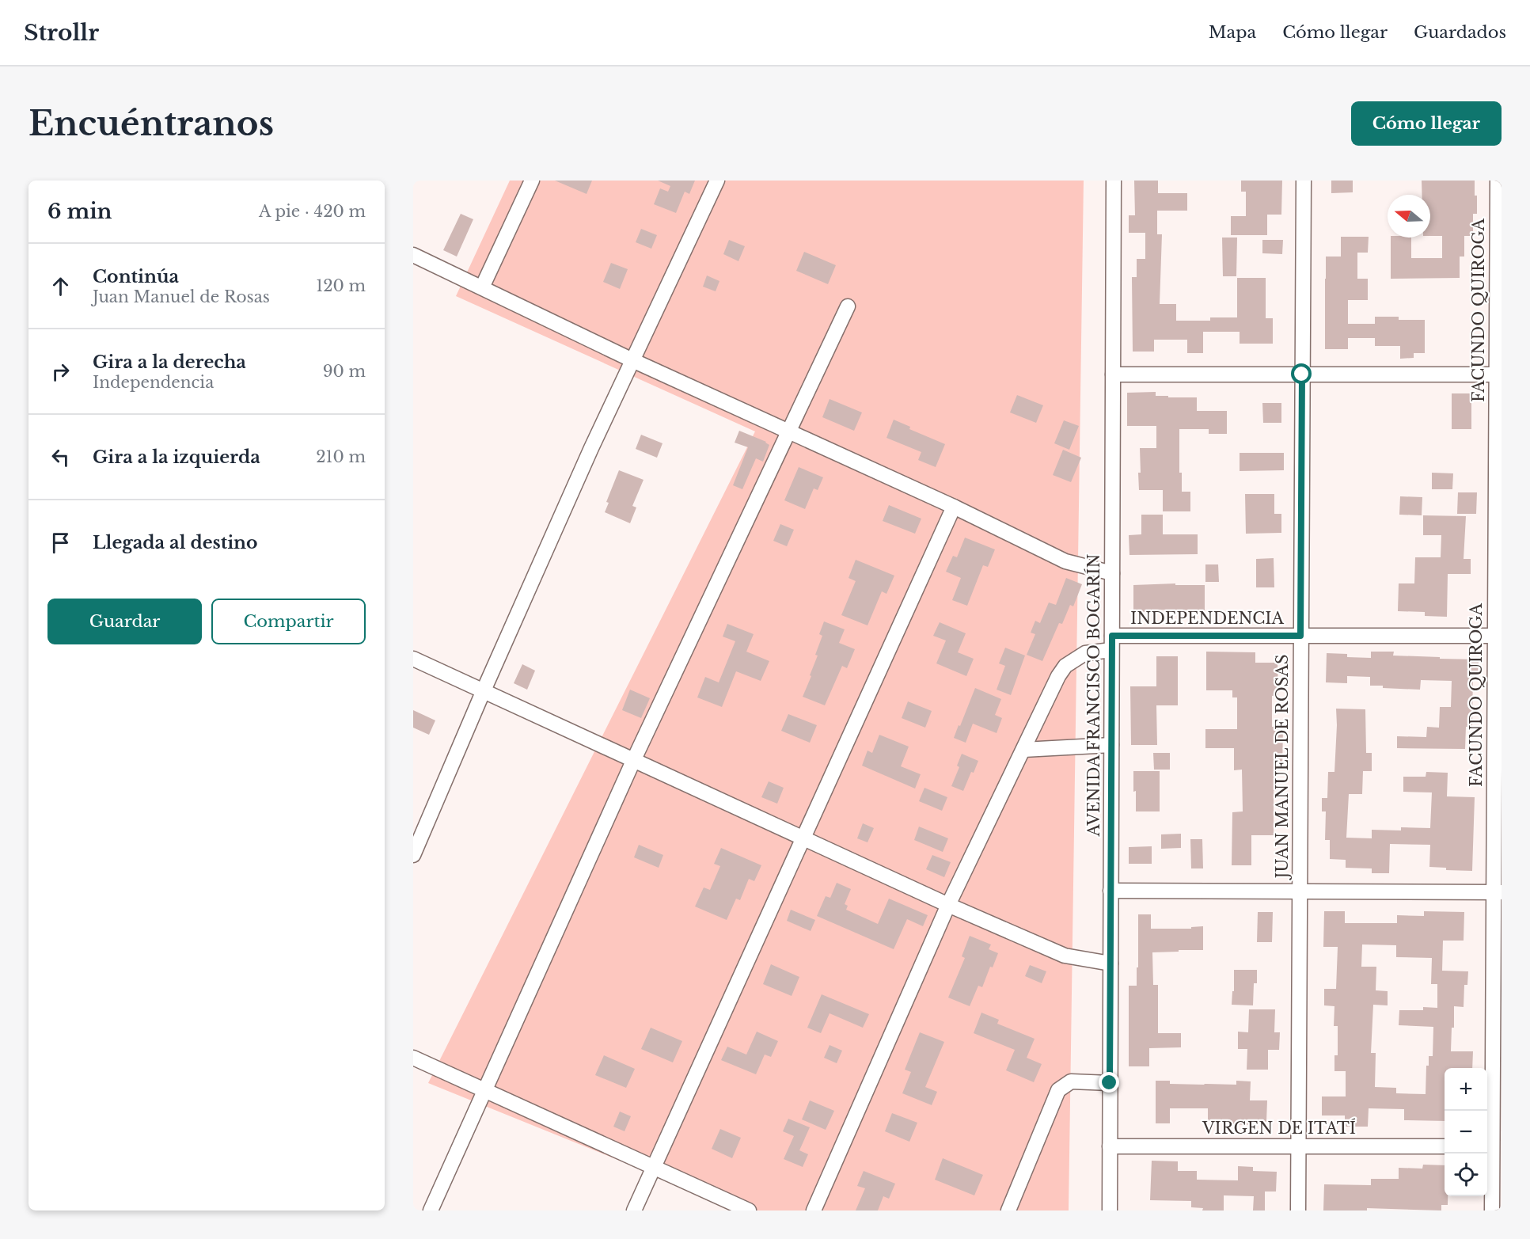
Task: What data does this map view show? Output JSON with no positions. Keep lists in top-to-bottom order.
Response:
{
  "streets": {
    "street": [
      "FACUNDO QUIROGA",
      "INDEPENDENCIA",
      "AVENIDA FRANCISCO BOGARÍN",
      "JUAN MANUEL DE ROSAS",
      "VIRGEN DE ITATÍ"
    ]
  },
  "crossings": [
    ["FACUNDO QUIROGA", "INDEPENDENCIA"],
    ["INDEPENDENCIA", "AVENIDA FRANCISCO BOGARÍN"],
    ["INDEPENDENCIA", "JUAN MANUEL DE ROSAS"],
    ["AVENIDA FRANCISCO BOGARÍN", "VIRGEN DE ITATÍ"],
    ["JUAN MANUEL DE ROSAS", "VIRGEN DE ITATÍ"]
  ],
  "north": "left",
  "page": {
    "header": "Strollr",
    "nav": ["Mapa", "Cómo llegar", "Guardados"],
    "buttons": [
      "Cómo llegar",
      ["Guardar", "Compartir"]
    ],
    "title": "Encuéntranos",
    "heading": ["6 min", "A pie · 420 m"],
    "list": [
      ["Continúa", "Juan Manuel de Rosas", "120 m"],
      ["Gira a la derecha", "Independencia", "90 m"],
      ["Gira a la izquierda", "210 m"],
      "Llegada al destino"
    ],
    "map_buttons": ["+", "−"]
  }
}
